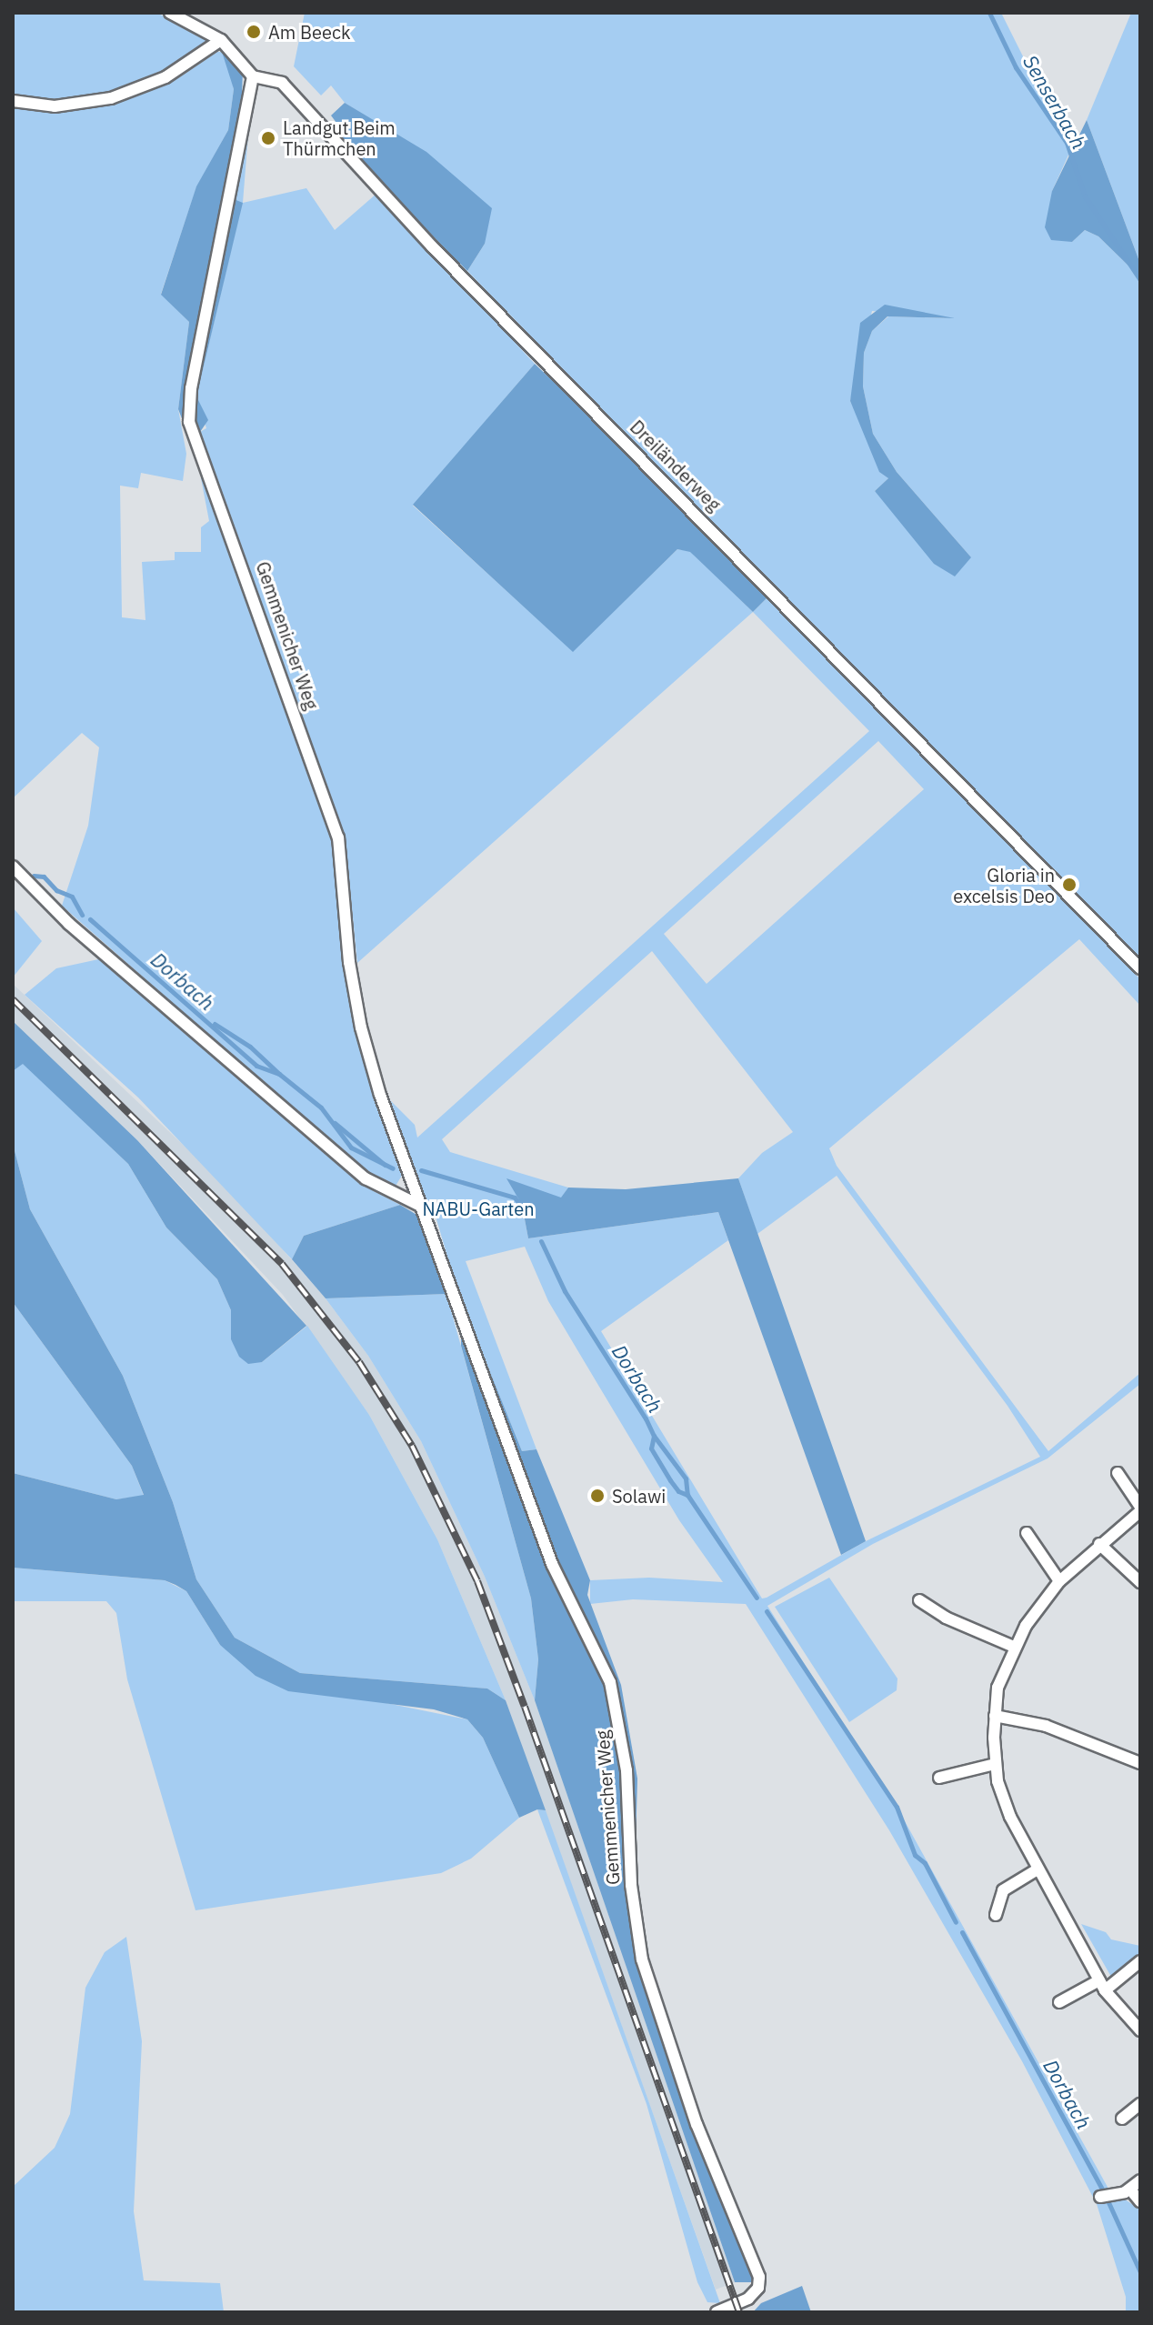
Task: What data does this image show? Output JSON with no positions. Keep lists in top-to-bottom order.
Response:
{
  "streets": {
    "street": ["Dreiländerweg", "Gemmenicher Weg"]
  },
  "crossings": [
    ["Dreiländerweg", "Gemmenicher Weg"]
  ],
  "water": ["Senserbach", "Dorbach"],
  "parks": ["NABU-Garten"],
  "places": [
    "Am Beeck",
    "Landgut Beim Thürmchen",
    "Gloria in excelsis Deo",
    "Solawi"
  ]
}
